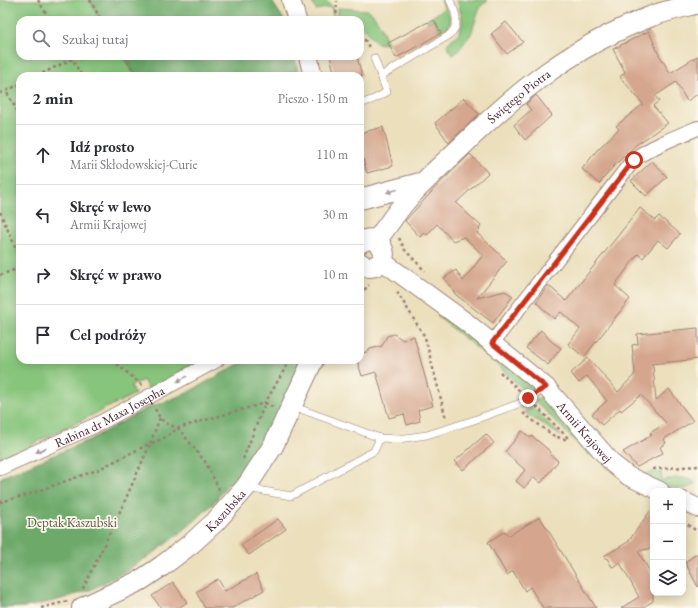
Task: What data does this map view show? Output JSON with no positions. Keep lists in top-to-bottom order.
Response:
{
  "streets": {
    "main road": ["Świętego Piotra", "Kaszubska"],
    "street": ["Rabina dr Maxa Josepha", "Armii Krajowej"]
  },
  "one_way": ["Rabina dr Maxa Josepha"],
  "parks": ["Deptak Kaszubski"],
  "page": {
    "search": "Szukaj tutaj",
    "heading": ["2 min", "Pieszo · 150 m"],
    "list": [
      ["Idź prosto", "Marii Skłodowskiej-Curie", "110 m"],
      ["Skręć w lewo", "Armii Krajowej", "30 m"],
      ["Skręć w prawo", "10 m"],
      "Cel podróży"
    ],
    "map_buttons": ["+", "−"]
  }
}
